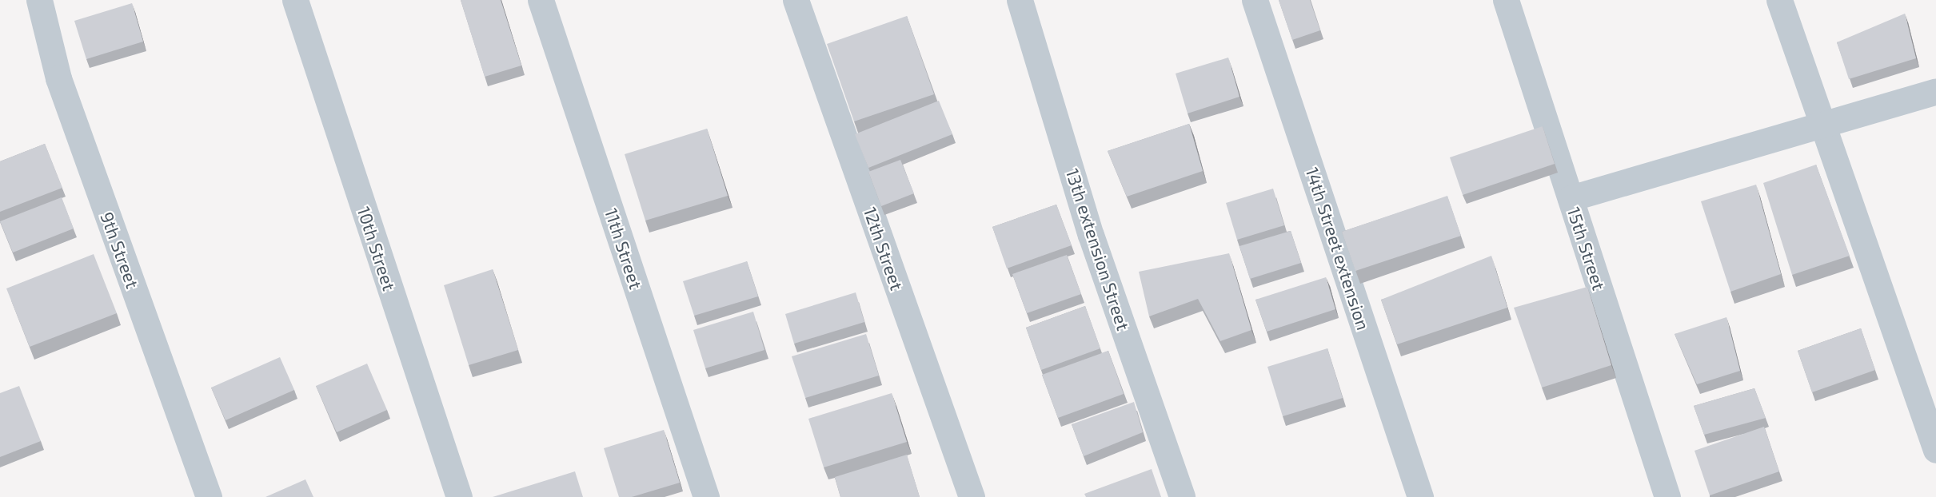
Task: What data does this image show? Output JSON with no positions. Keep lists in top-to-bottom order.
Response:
{
  "streets": {
    "street": [
      "10th Street",
      "11th Street",
      "12th Street",
      "14th Street extension",
      "15th Street",
      "13th extension Street",
      "9th Street"
    ]
  }
}
